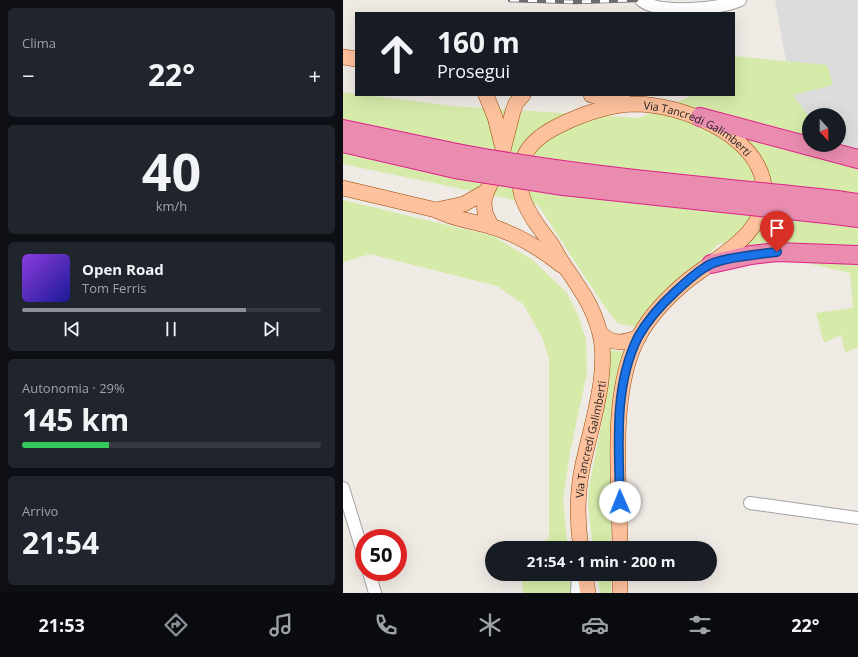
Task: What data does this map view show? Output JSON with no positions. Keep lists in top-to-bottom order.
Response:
{
  "streets": {
    "main road": ["Via Tancredi Galimberti"]
  },
  "north": "bottom",
  "page": {
    "tile": [
      "Clima",
      ["40", "km/h"],
      ["Autonomia · 29%", "145 km"],
      ["Arrivo", "21:54"]
    ],
    "turn": ["160 m", "Prosegui"],
    "heat": ["−", "22°", "+"],
    "song": ["Open Road", "Tom Ferris"],
    "limit": "50",
    "trip": "21:54 · 1 min · 200 m",
    "tabs": ["21:53", "22°"]
  }
}
